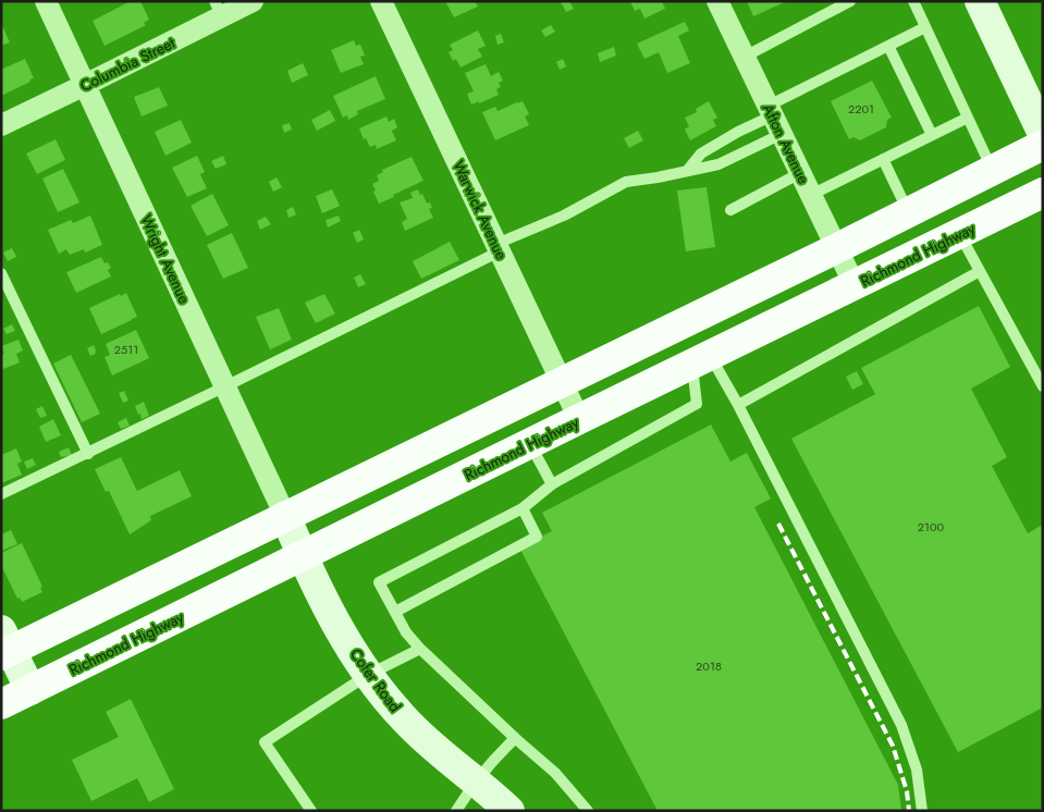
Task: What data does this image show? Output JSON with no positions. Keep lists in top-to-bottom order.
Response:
{
  "streets": {
    "main road": ["Richmond Highway"],
    "street": [
      "Columbia Street",
      "Afton Avenue",
      "Warwick Avenue",
      "Wright Avenue",
      "Cofer Road"
    ]
  },
  "crossings": [
    ["Columbia Street", "Wright Avenue"],
    ["Afton Avenue", "Richmond Highway"],
    ["Warwick Avenue", "Richmond Highway"],
    ["Richmond Highway", "Cofer Road"],
    ["Wright Avenue", "Cofer Road"]
  ],
  "house_numbers": [
    "2201",
    "2511",
    "2100",
    "2018"
  ]
}
